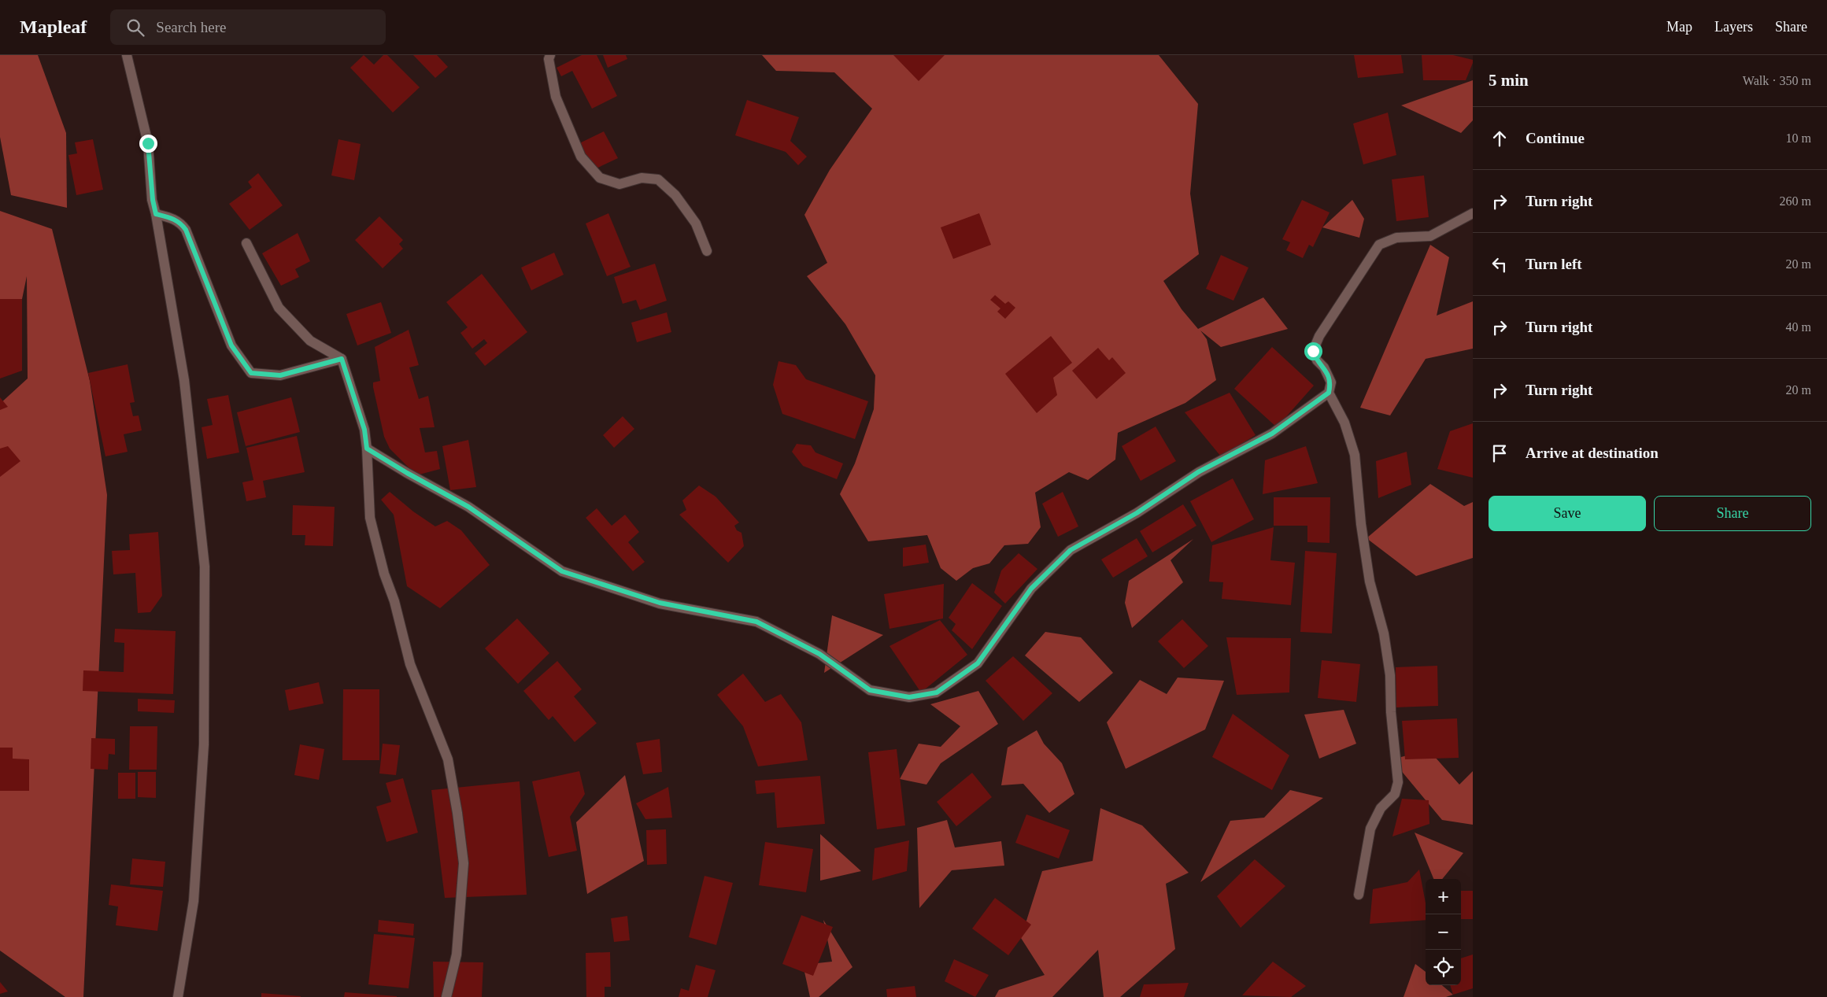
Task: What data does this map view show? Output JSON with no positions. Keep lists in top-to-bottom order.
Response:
{
  "page": {
    "header": "Mapleaf",
    "search": "Search here",
    "nav": ["Map", "Layers", "Share"],
    "heading": ["5 min", "Walk · 350 m"],
    "list": [
      ["Continue", "10 m"],
      ["Turn right", "260 m"],
      ["Turn left", "20 m"],
      ["Turn right", "40 m"],
      ["Turn right", "20 m"],
      "Arrive at destination"
    ],
    "buttons": ["Save", "Share"],
    "map_buttons": ["+", "−"]
  }
}
